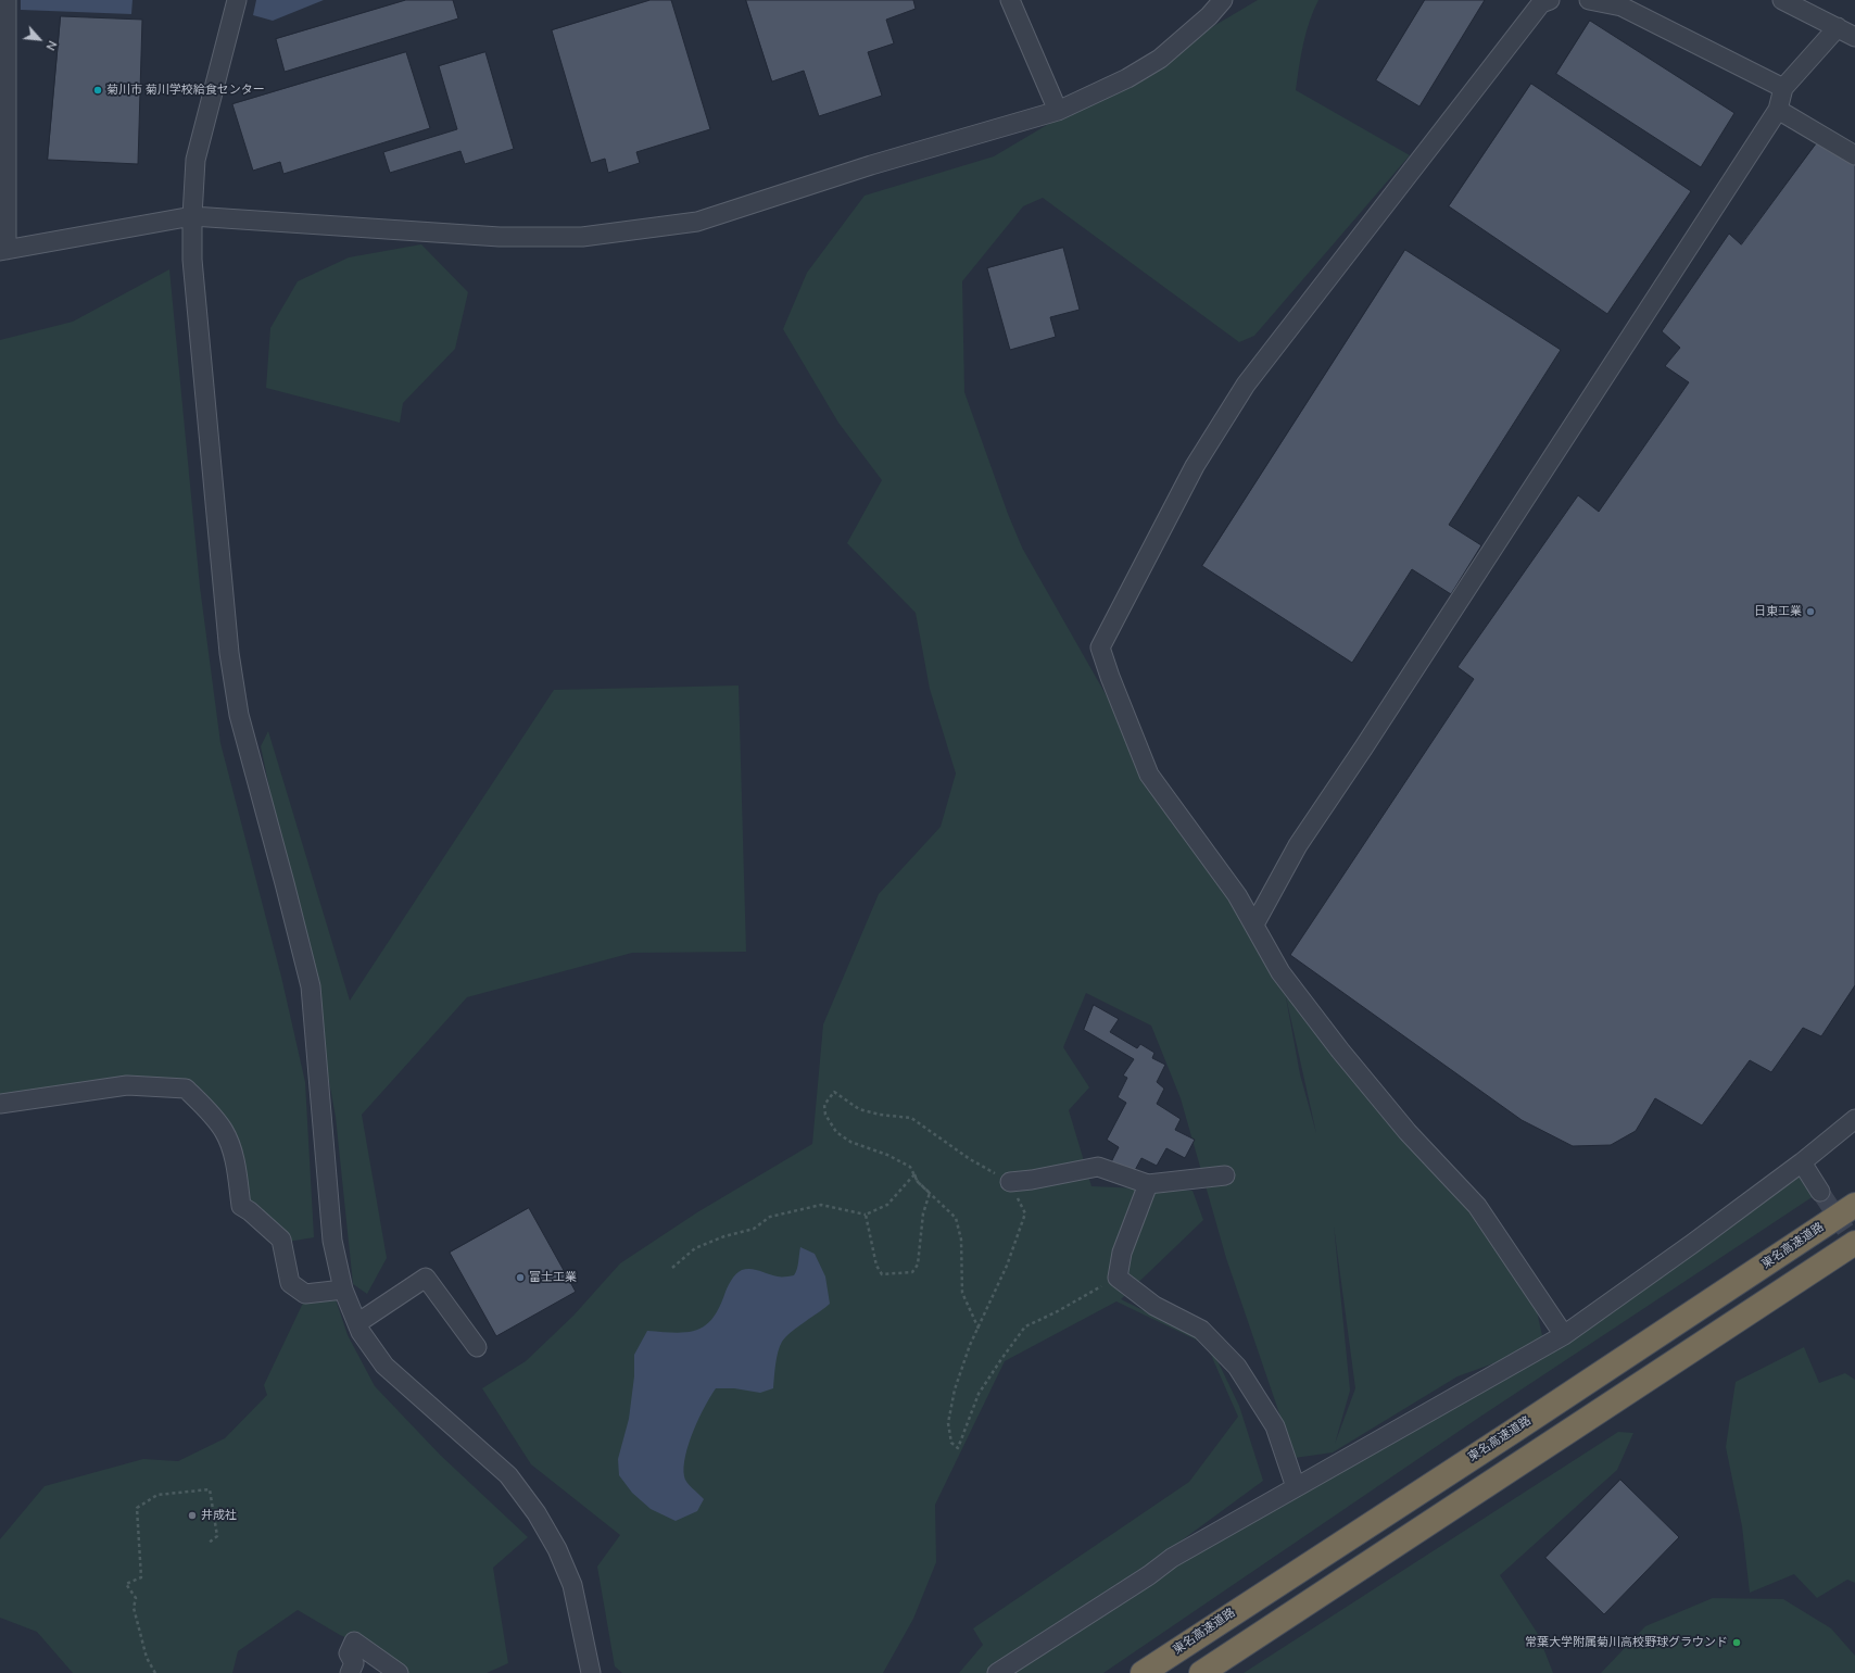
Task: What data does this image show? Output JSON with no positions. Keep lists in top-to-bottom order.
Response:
{
  "streets": {
    "highway": ["東名高速道路"]
  },
  "places": [
    "菊川市 菊川学校給食センター",
    "日東工業",
    "富士工業",
    "井成社",
    "常葉大学附属菊川高校野球グラウンド"
  ],
  "north": "bottom right"
}
